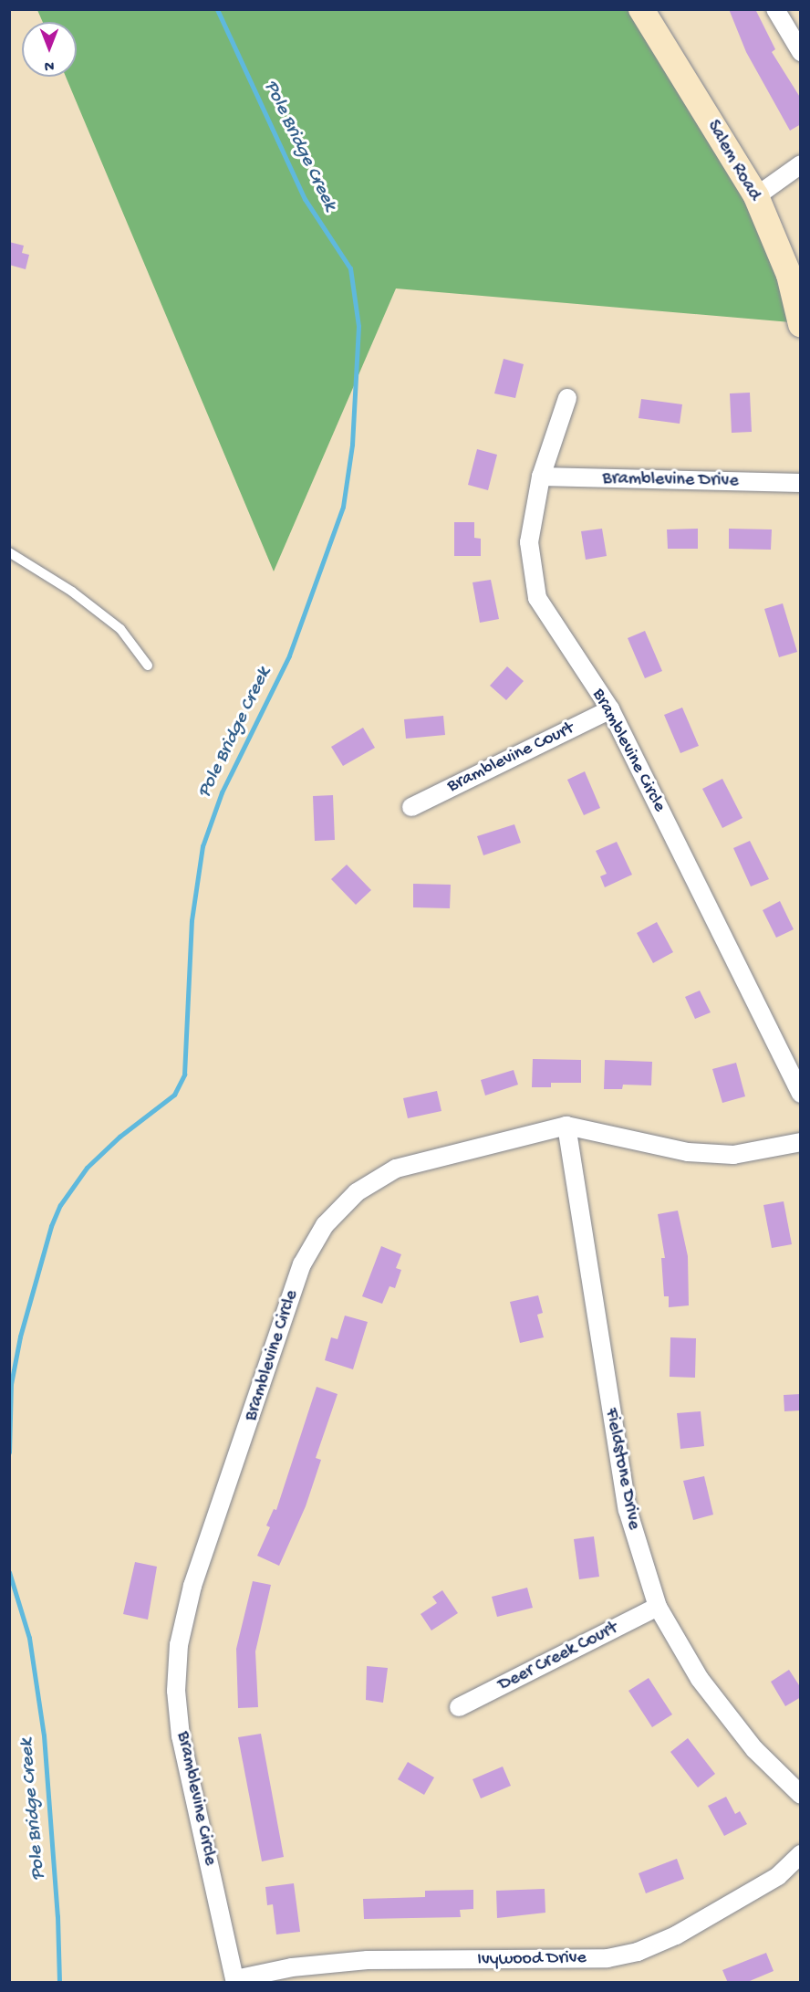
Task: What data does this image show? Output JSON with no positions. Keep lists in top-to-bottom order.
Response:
{
  "streets": {
    "street": [
      "Salem Road",
      "Bramblevine Drive",
      "Bramblevine Circle",
      "Bramblevine Court",
      "Fieldstone Drive",
      "Deer Creek Court",
      "Ivywood Drive"
    ]
  },
  "crossings": [
    ["Bramblevine Drive", "Bramblevine Circle"],
    ["Bramblevine Circle", "Bramblevine Court"],
    ["Bramblevine Circle", "Fieldstone Drive"],
    ["Bramblevine Circle", "Ivywood Drive"],
    ["Fieldstone Drive", "Deer Creek Court"]
  ],
  "water": ["Pole Bridge Creek"],
  "north": "bottom"
}
